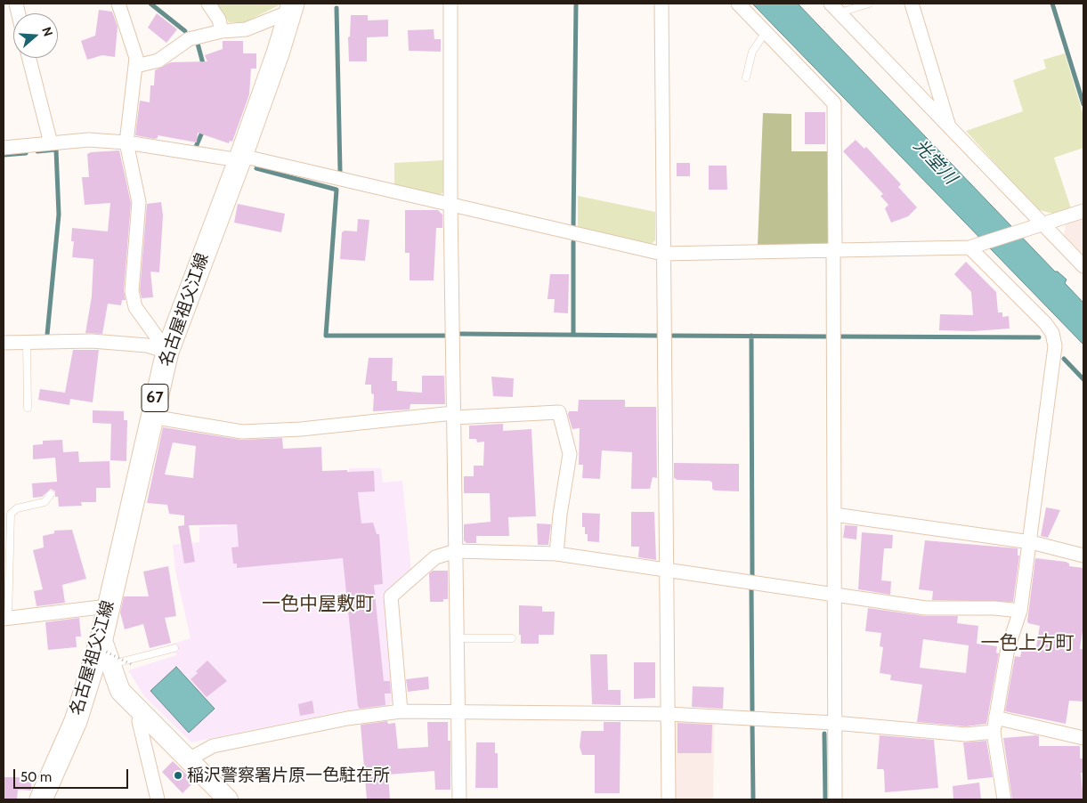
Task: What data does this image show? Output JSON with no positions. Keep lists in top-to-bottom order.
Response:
{
  "streets": {
    "main road": ["名古屋祖父江線", "67"]
  },
  "districts": ["一色中屋敷町", "一色上方町"],
  "water": ["光堂川"],
  "places": ["稲沢警察署片原一色駐在所"],
  "scale_bar": "50 m",
  "north": "right"
}
